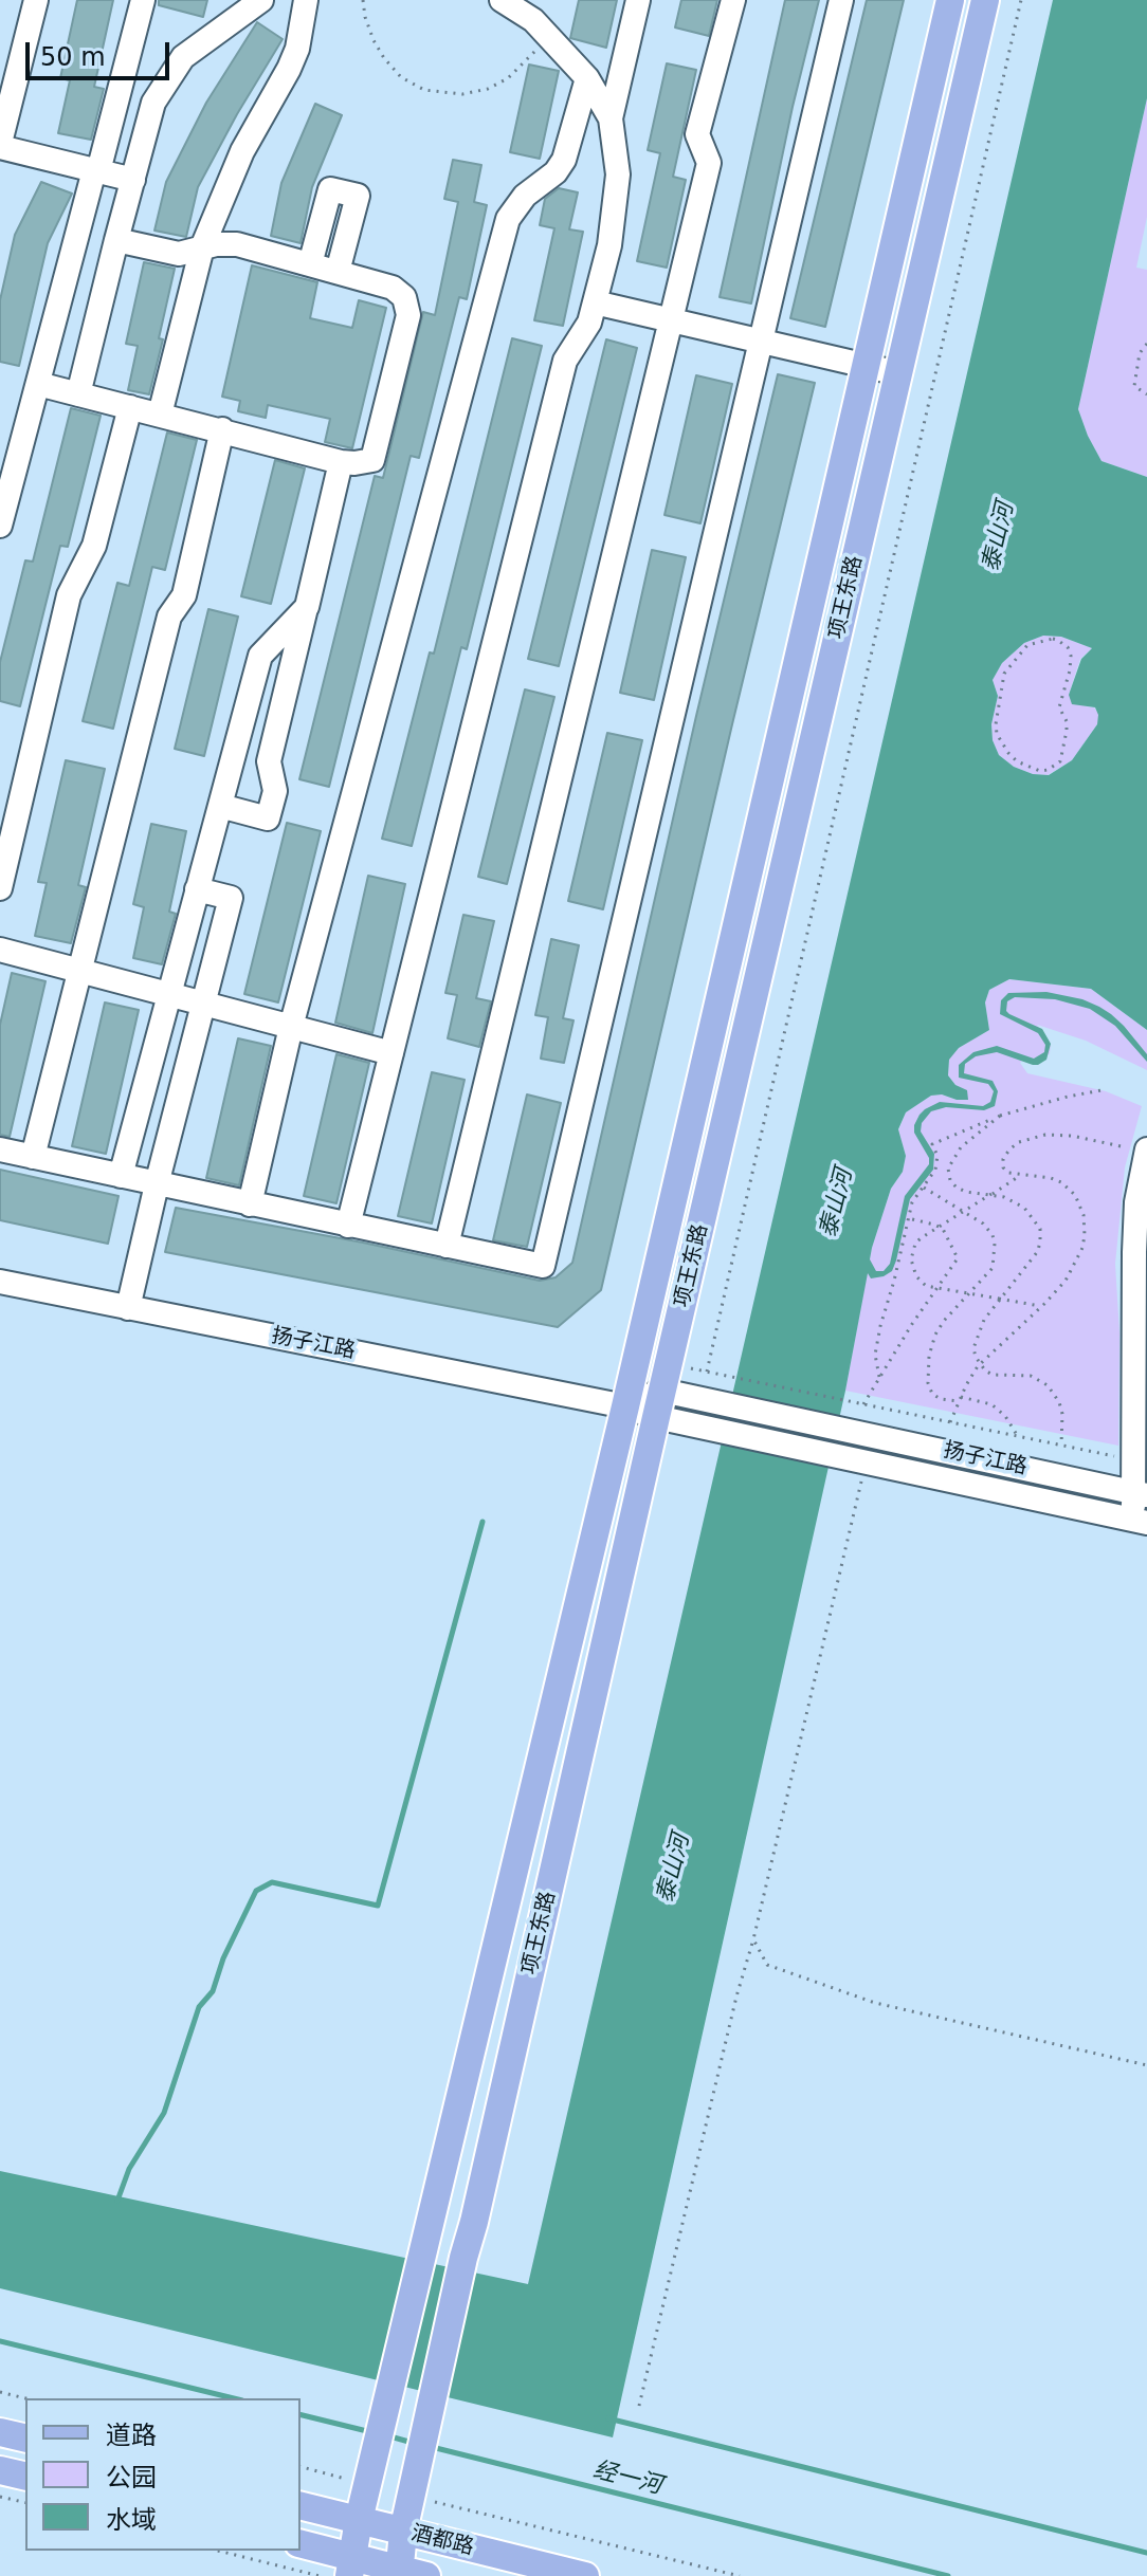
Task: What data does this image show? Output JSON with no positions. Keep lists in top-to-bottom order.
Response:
{
  "streets": {
    "main road": ["项王东路", "酒都路"],
    "street": ["扬子江路"]
  },
  "crossings": [
    ["项王东路", "扬子江路"],
    ["项王东路", "酒都路"]
  ],
  "water": ["泰山河", "经一河"],
  "legend": ["道路", "公园", "水域"],
  "scale_bar": "50 m"
}
